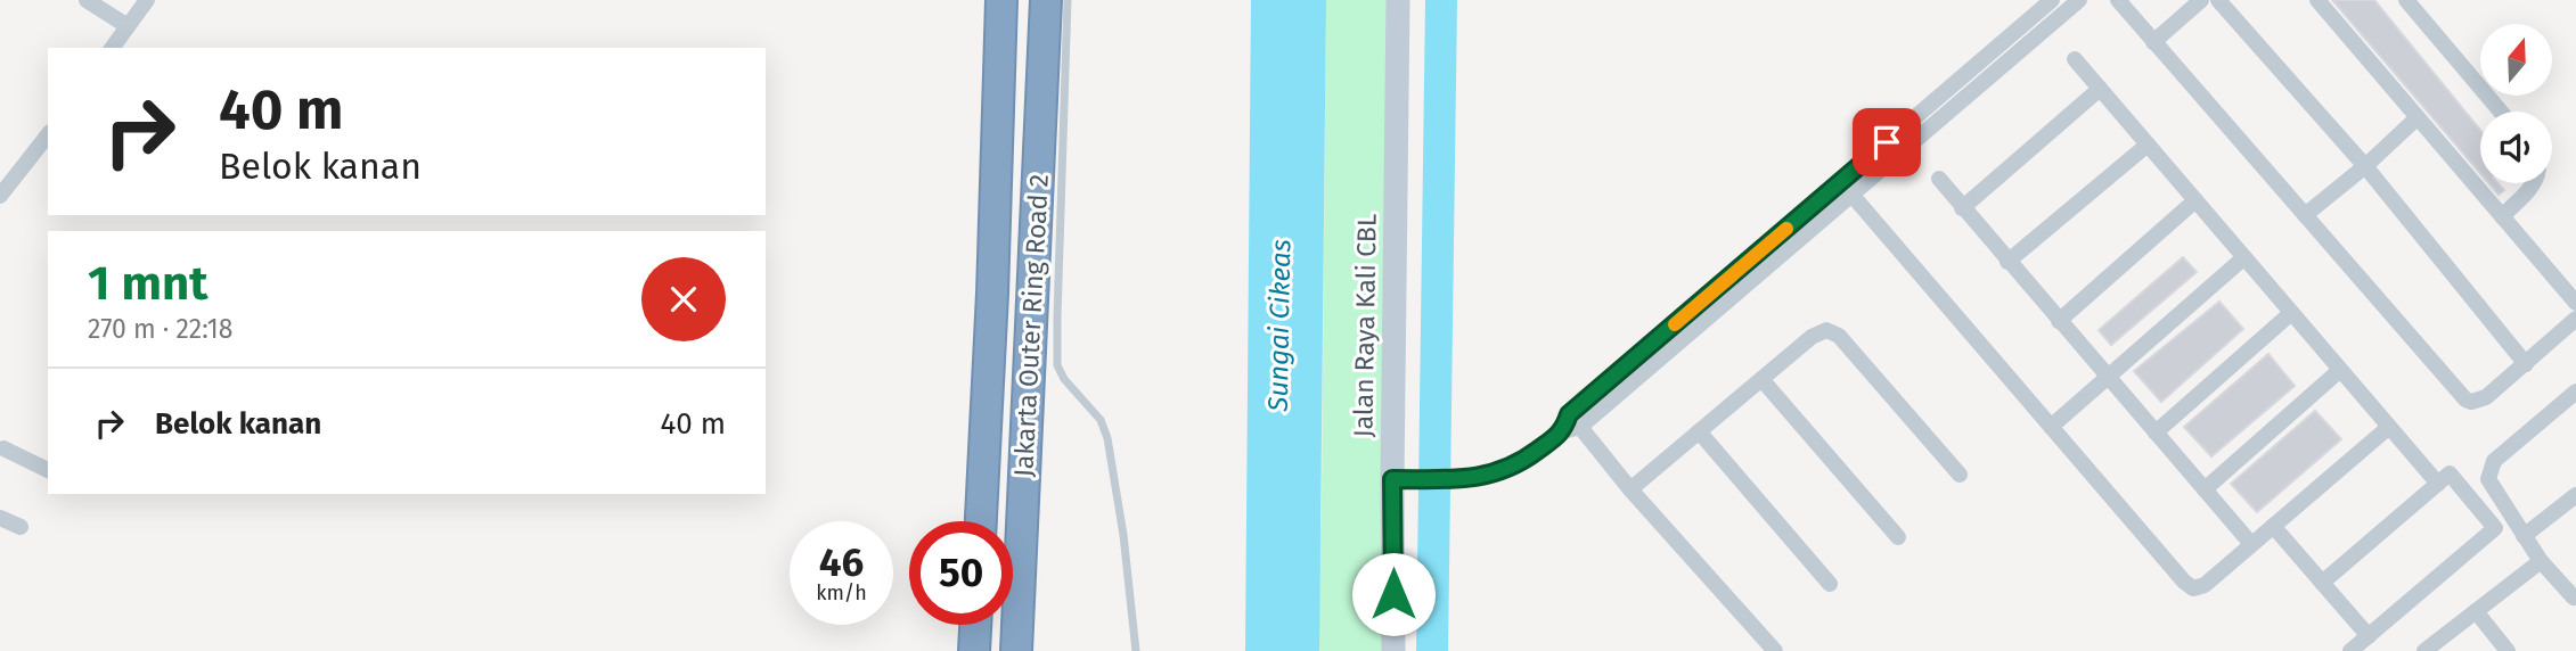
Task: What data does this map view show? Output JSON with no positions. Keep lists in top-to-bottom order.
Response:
{
  "streets": {
    "highway": ["Jakarta Outer Ring Road 2"],
    "main road": ["Jalan Raya Kali CBL"]
  },
  "water": ["Sungai Cikeas"],
  "north": "top",
  "page": {
    "turn": ["40 m", "Belok kanan"],
    "heading": ["1 mnt", "270 m · 22:18"],
    "list": [
      {
        "name": "Belok kanan",
        "value": "40 m"
      }
    ],
    "speed": "46 km/h",
    "limit": "50"
  }
}
